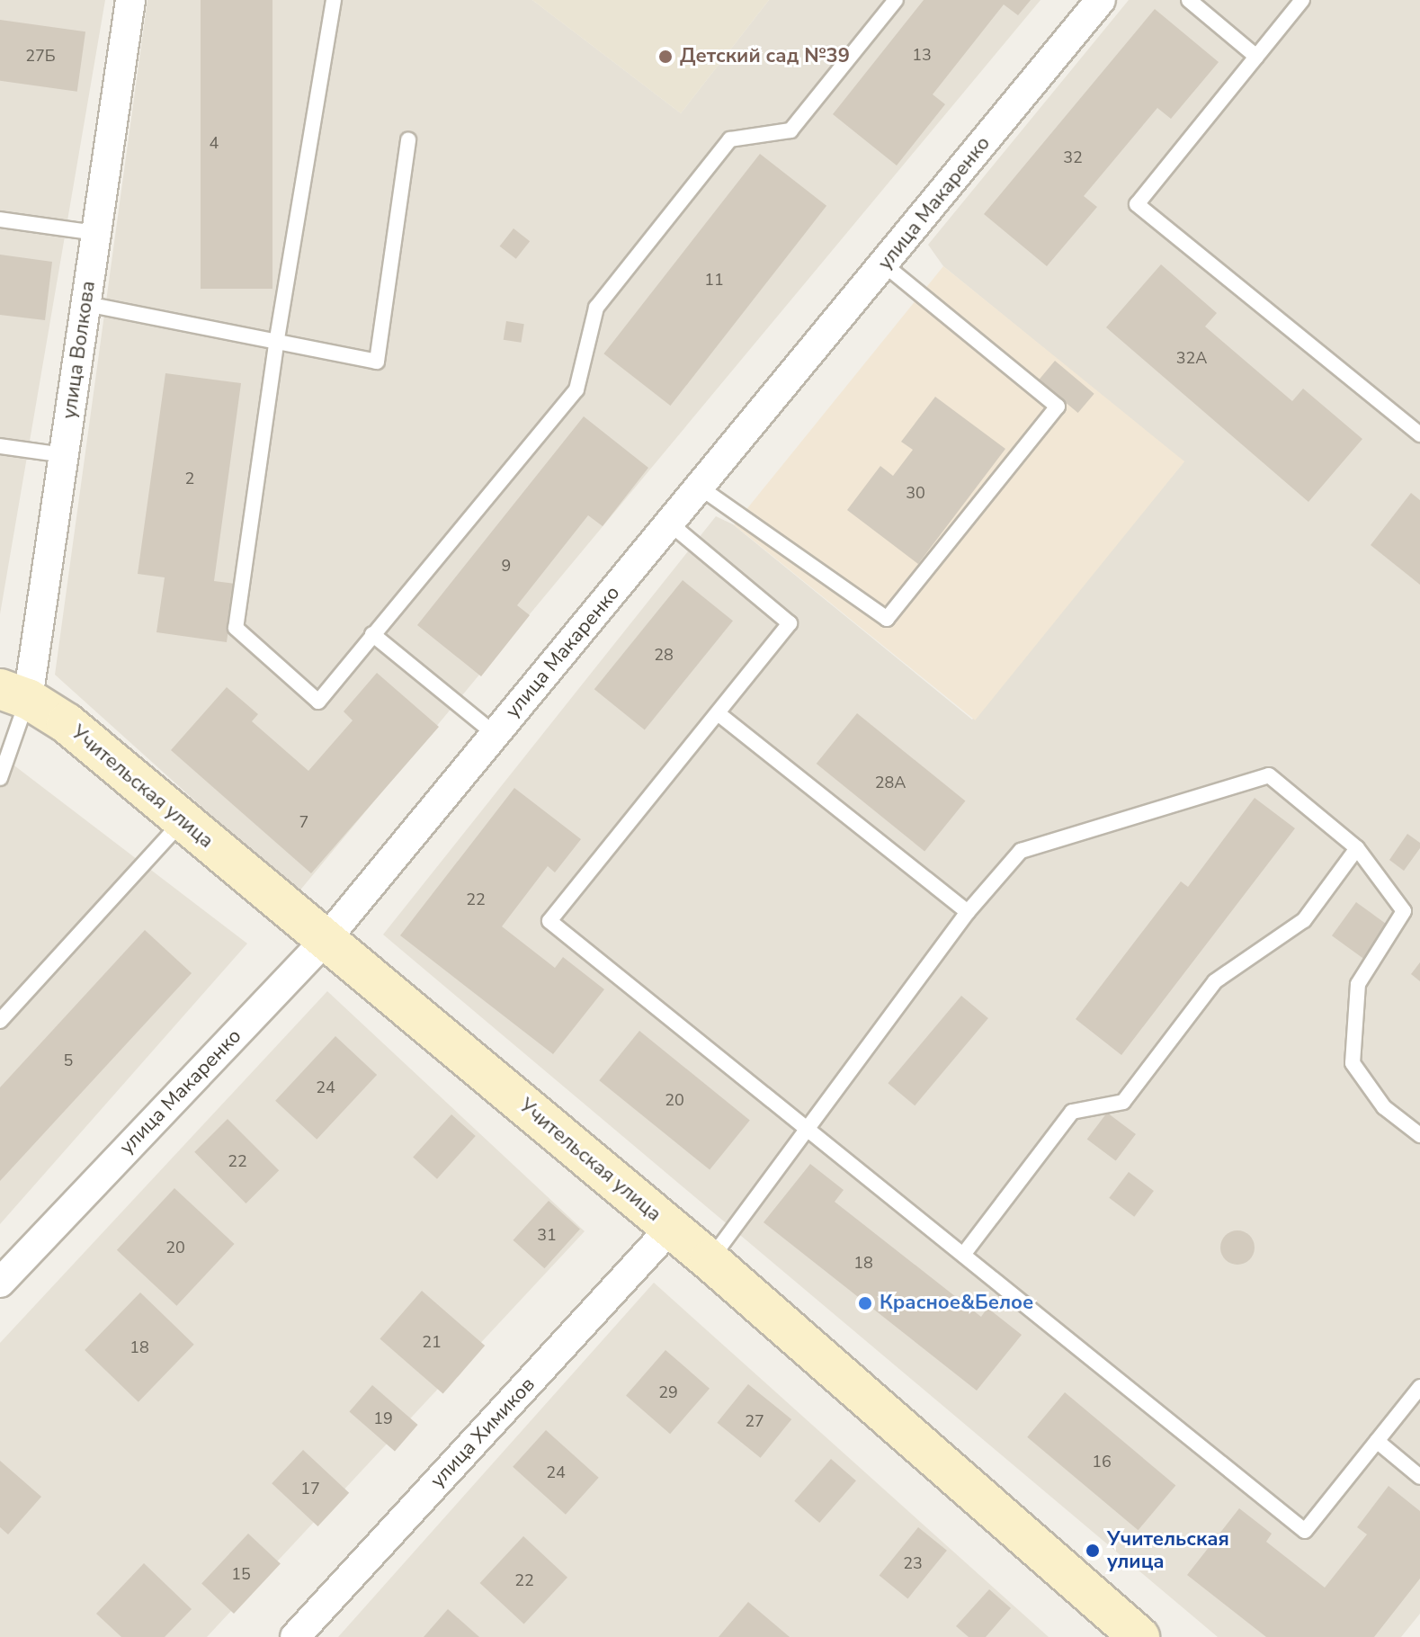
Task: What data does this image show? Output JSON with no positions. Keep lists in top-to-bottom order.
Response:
{
  "streets": {
    "street": [
      "улица Макаренко",
      "улица Волкова",
      "Учительская улица",
      "улица Химиков"
    ]
  },
  "crossings": [
    ["улица Макаренко", "Учительская улица"],
    ["улица Волкова", "Учительская улица"],
    ["Учительская улица", "улица Химиков"]
  ],
  "places": ["Детский сад №39", "Красное&Белое", "Учительская улица"],
  "house_numbers": [
    "13",
    "27Б",
    "4",
    "32",
    "11",
    "32А",
    "2",
    "30",
    "9",
    "28",
    "28А",
    "7",
    "22",
    "5",
    "24",
    "20",
    "22",
    "31",
    "20",
    "18",
    "21",
    "18",
    "29",
    "19",
    "27",
    "16",
    "24",
    "17",
    "23",
    "15",
    "22"
  ]
}
